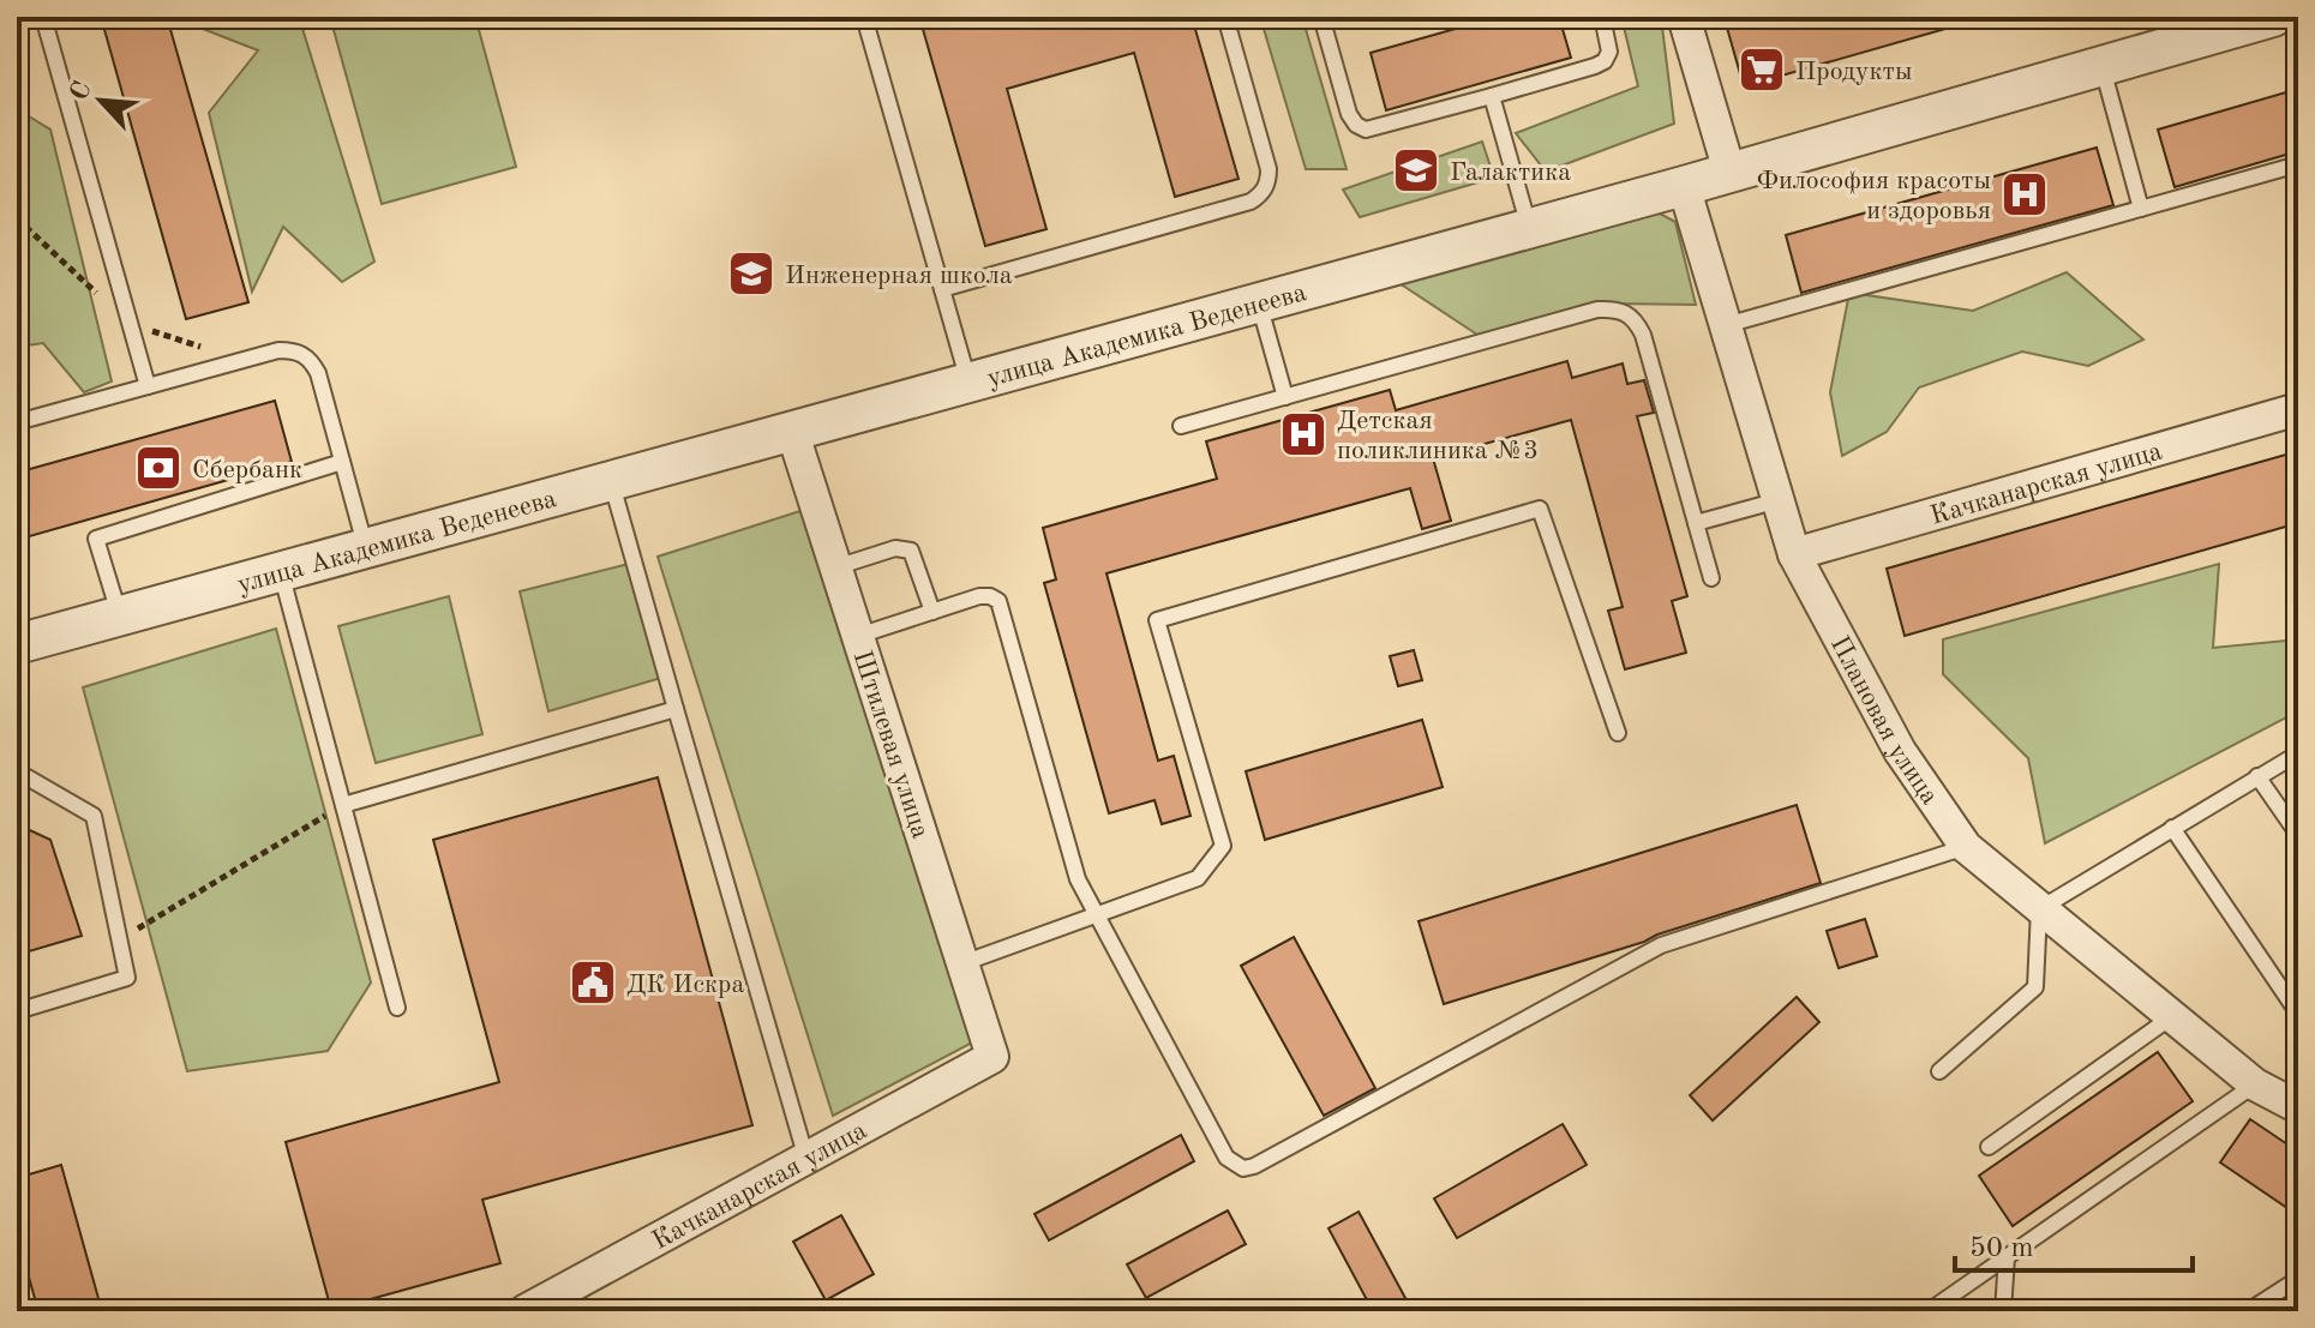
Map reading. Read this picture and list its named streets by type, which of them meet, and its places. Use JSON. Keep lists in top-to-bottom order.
{
  "streets": {
    "street": [
      "улица Академика Веденеева",
      "Качканарская улица",
      "Плановая улица",
      "Штилевая улица"
    ]
  },
  "crossings": [
    ["улица Академика Веденеева", "Плановая улица"],
    ["улица Академика Веденеева", "Штилевая улица"],
    ["Качканарская улица", "Плановая улица"],
    ["Качканарская улица", "Штилевая улица"]
  ],
  "places": {
    "supermarket": ["Продукты"],
    "school or university": ["Галактика", "Инженерная школа"],
    "hospital": ["Философия красоты и здоровья", "Детская поликлиника №3"],
    "bank": ["Сбербанк"],
    "public building": ["ДК Искра"]
  },
  "scale_bar": "50 m",
  "north": "top left"
}
